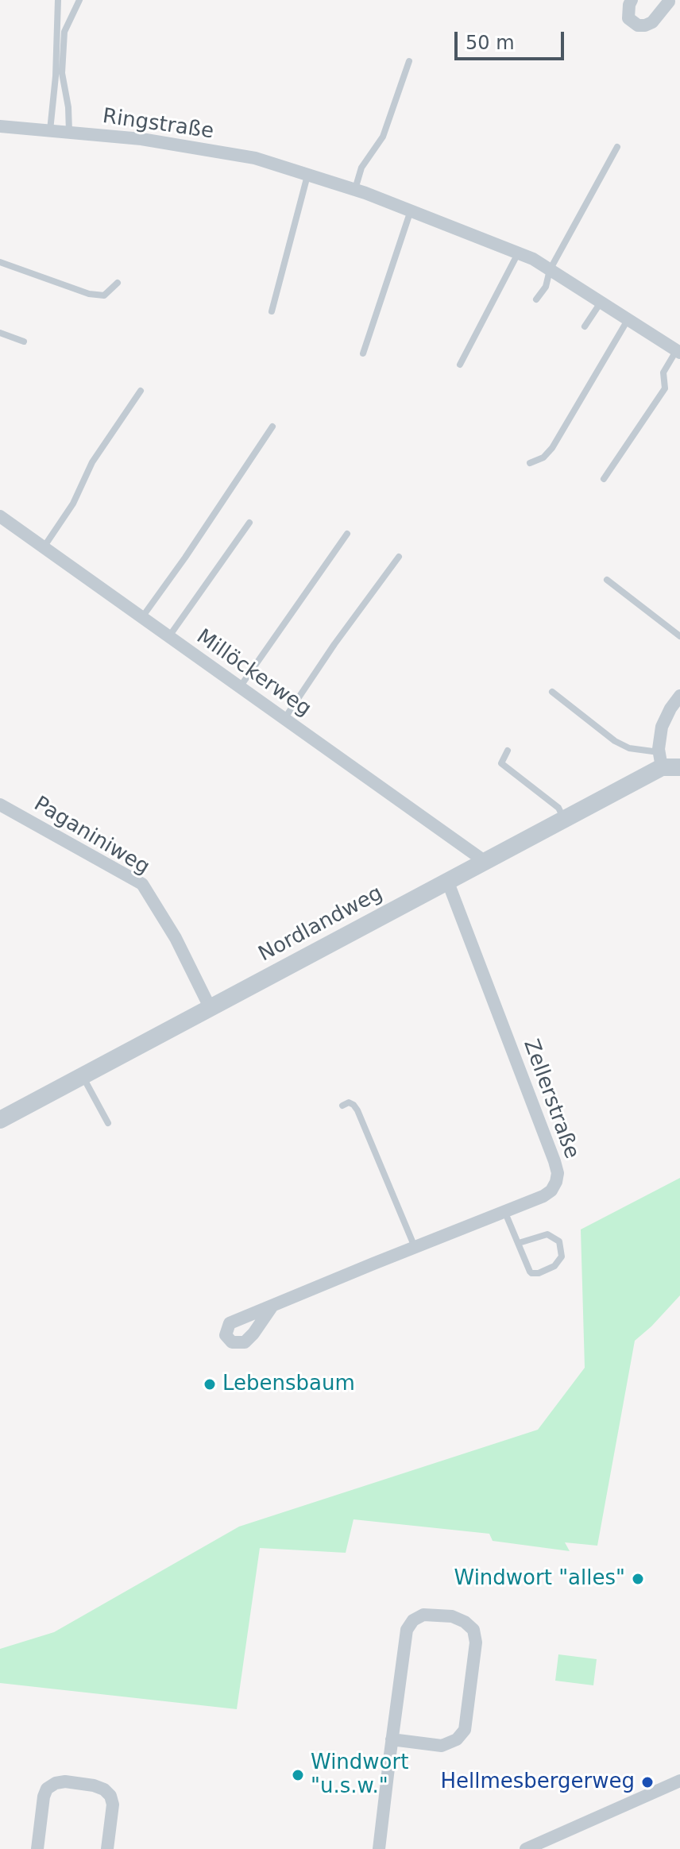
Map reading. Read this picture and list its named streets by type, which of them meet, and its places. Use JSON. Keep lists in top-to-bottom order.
{
  "streets": {
    "street": [
      "Ringstraße",
      "Millöckerweg",
      "Paganiniweg",
      "Nordlandweg",
      "Zellerstraße"
    ]
  },
  "crossings": [
    ["Millöckerweg", "Nordlandweg"],
    ["Paganiniweg", "Nordlandweg"],
    ["Nordlandweg", "Zellerstraße"]
  ],
  "places": [
    "Lebensbaum",
    "Windwort \"alles\"",
    "Windwort \"u.s.w.\"",
    "Hellmesbergerweg"
  ],
  "scale_bar": "50 m"
}
